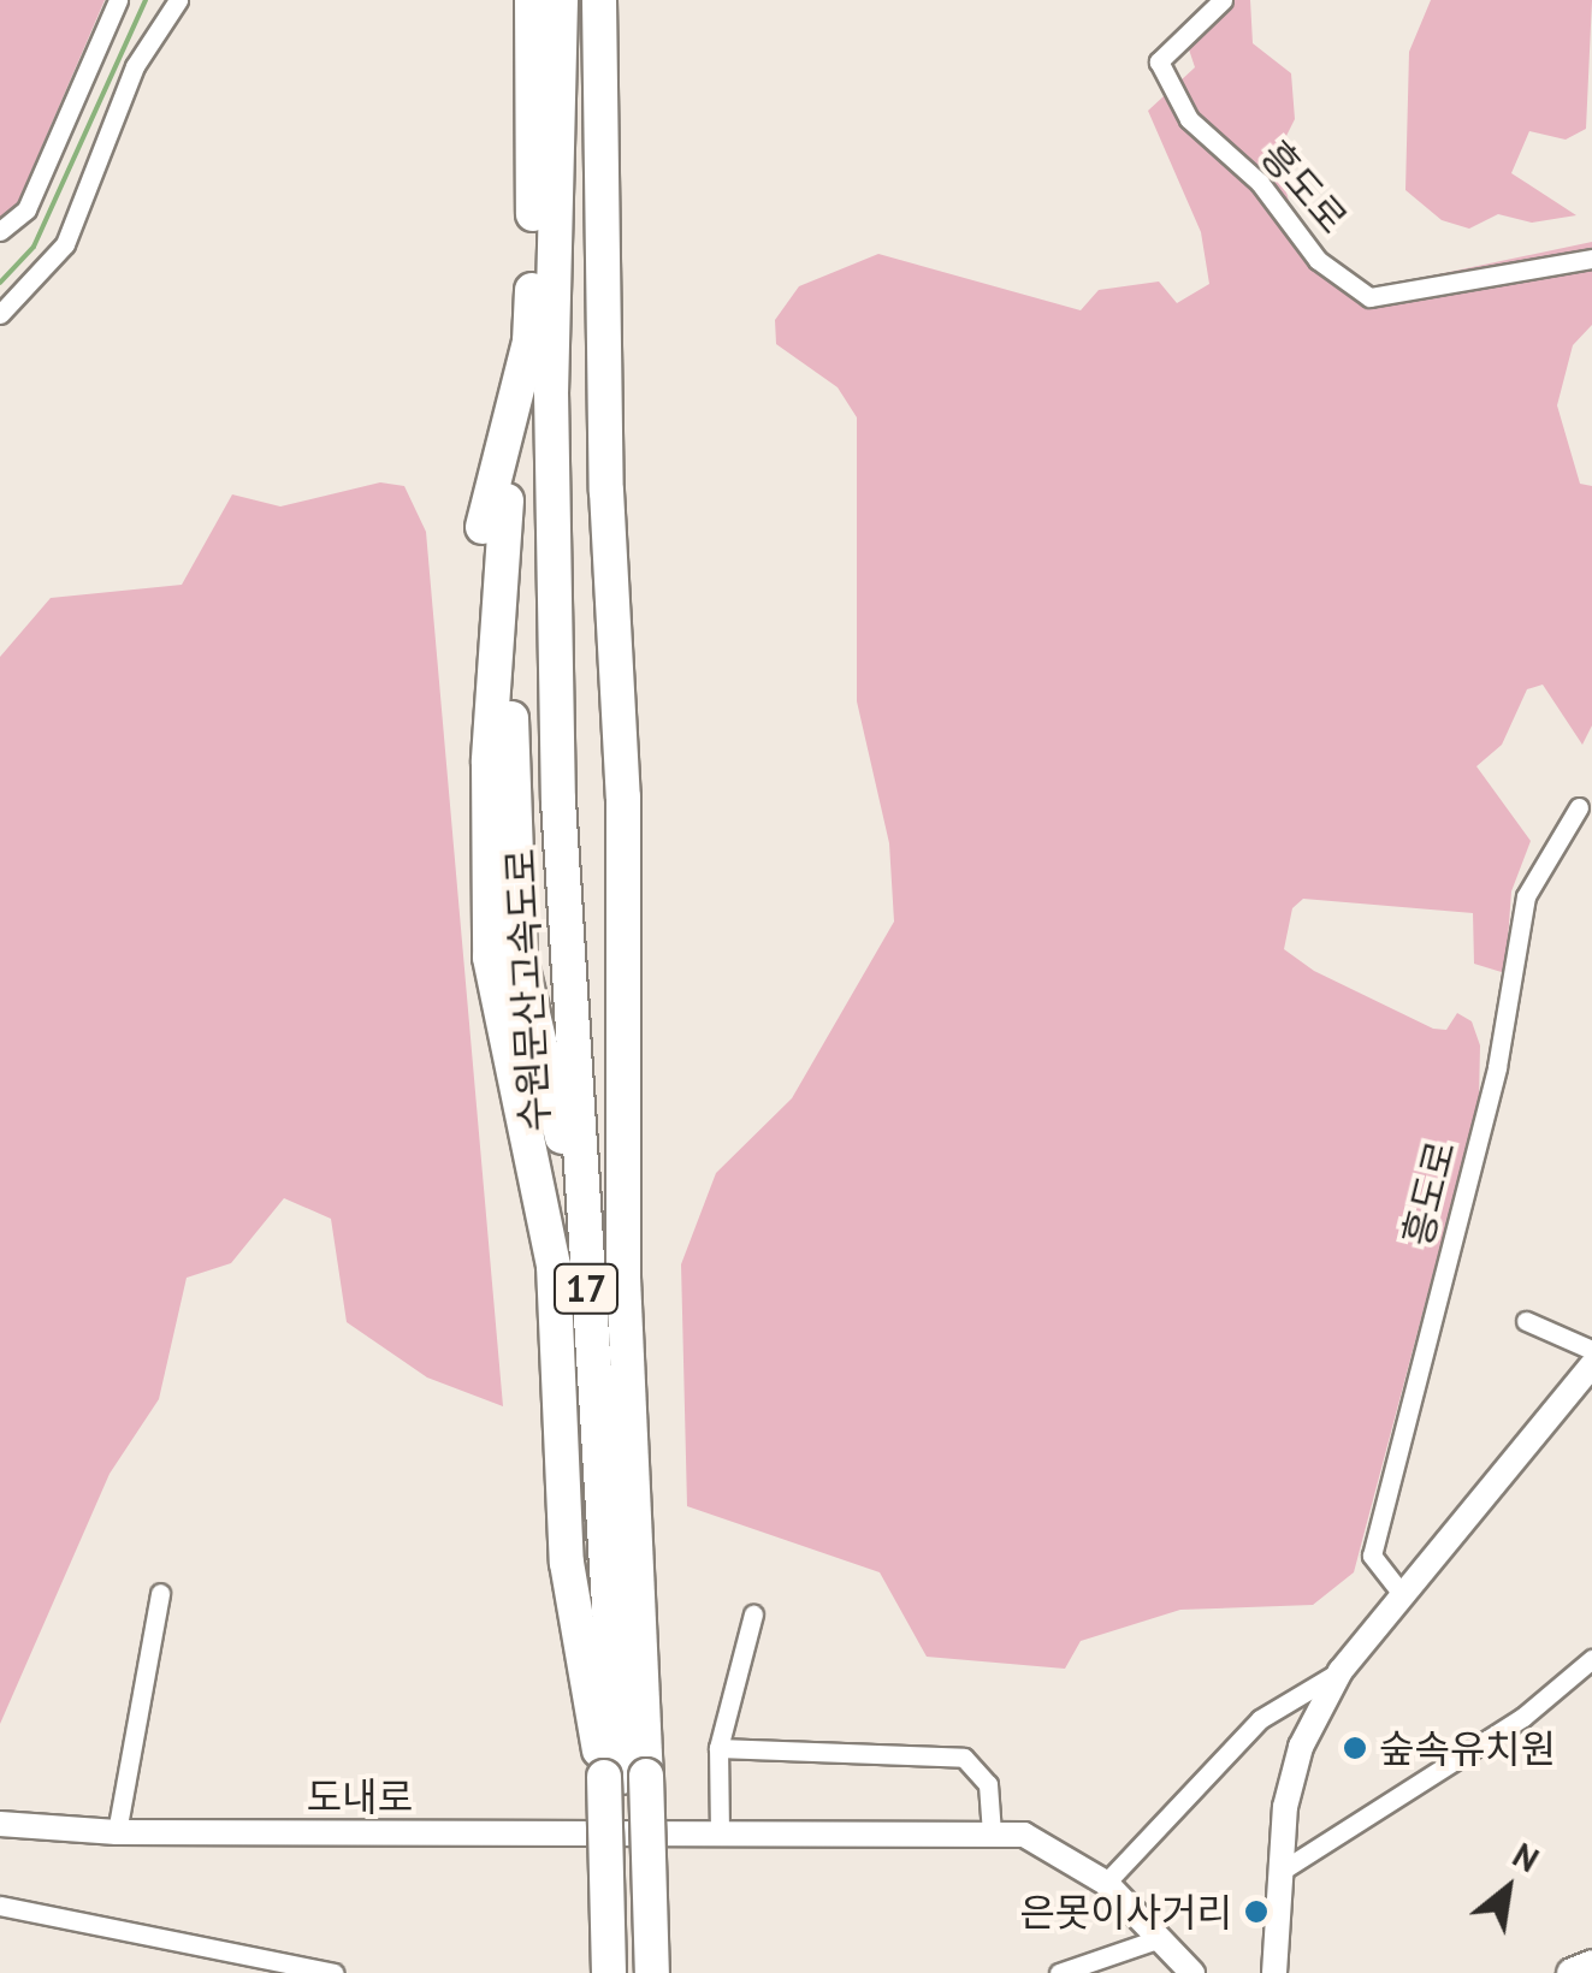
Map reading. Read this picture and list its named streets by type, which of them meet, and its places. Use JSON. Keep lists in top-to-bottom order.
{
  "streets": {
    "highway": ["수원문산고속도로", "17"],
    "street": ["흥도로", "도내로"]
  },
  "places": ["숲속유치원", "은못이사거리"],
  "north": "top right"
}
